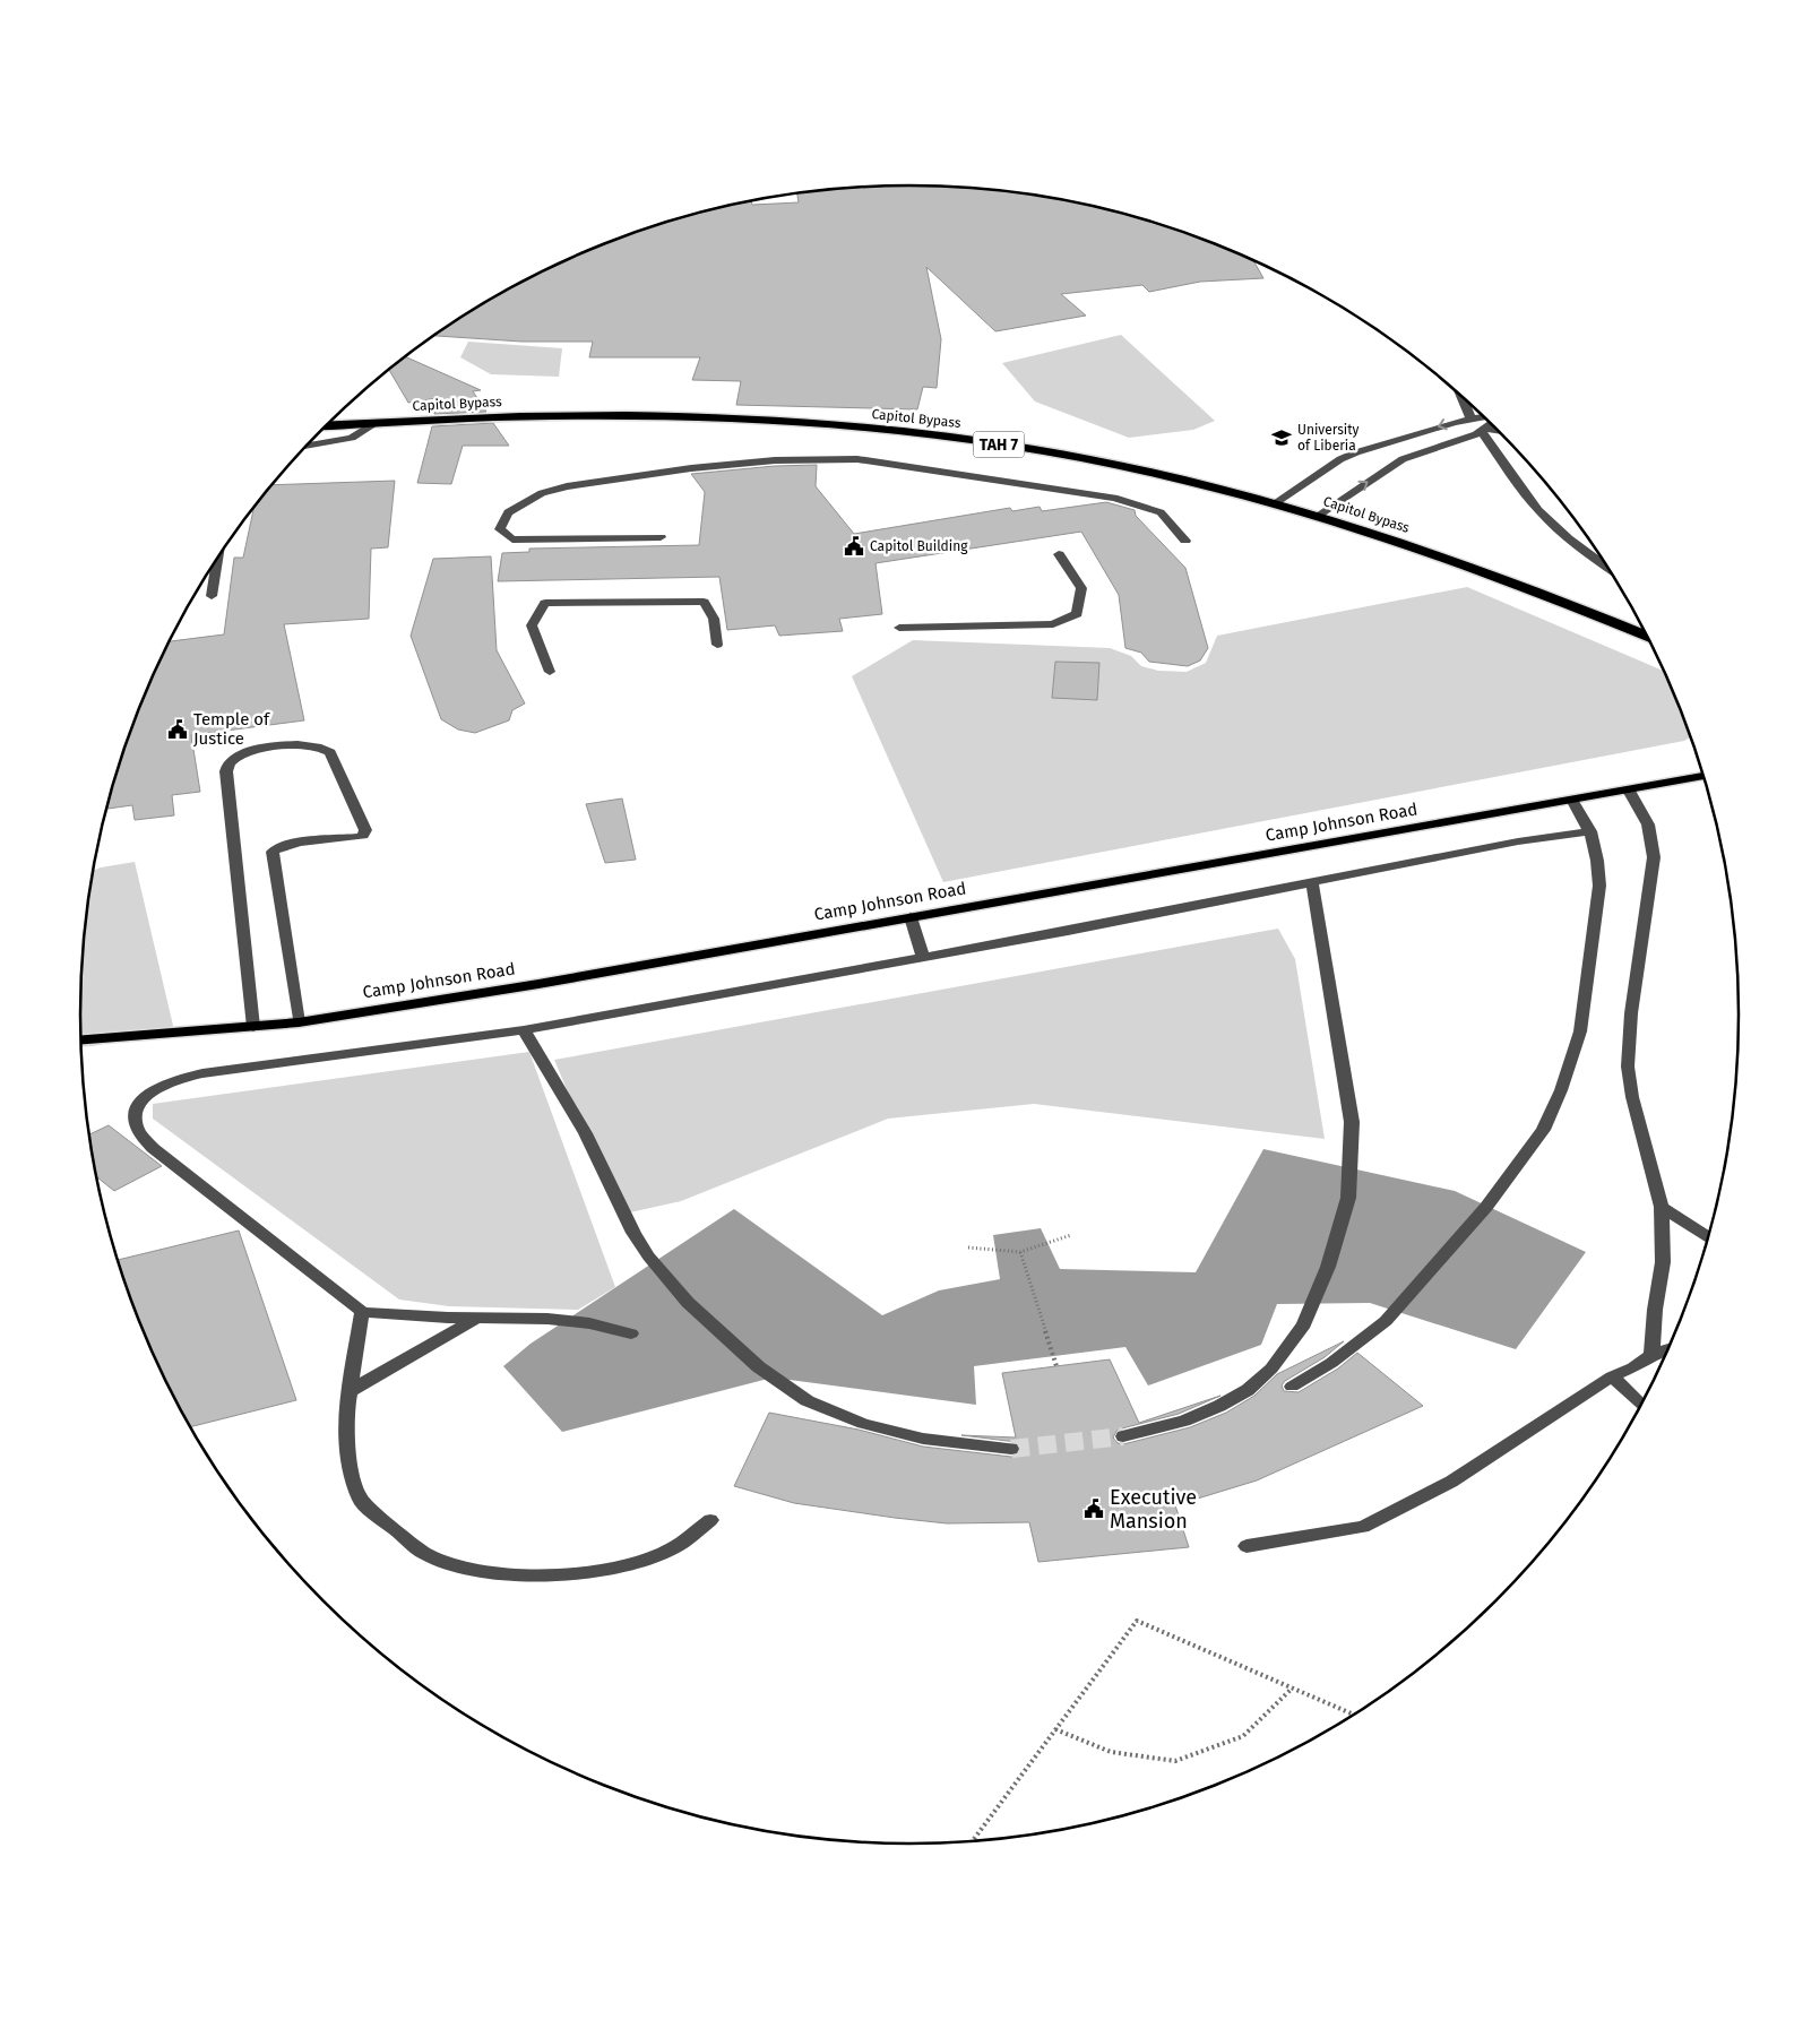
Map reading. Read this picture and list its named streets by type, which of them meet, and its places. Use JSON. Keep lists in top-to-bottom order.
{
  "streets": {
    "highway": ["Capitol Bypass", "TAH 7"],
    "main road": ["Camp Johnson Road"]
  },
  "places": {
    "school or university": ["University of Liberia"],
    "public building": ["Capitol Building", "Temple of Justice", "Executive Mansion"]
  }
}
